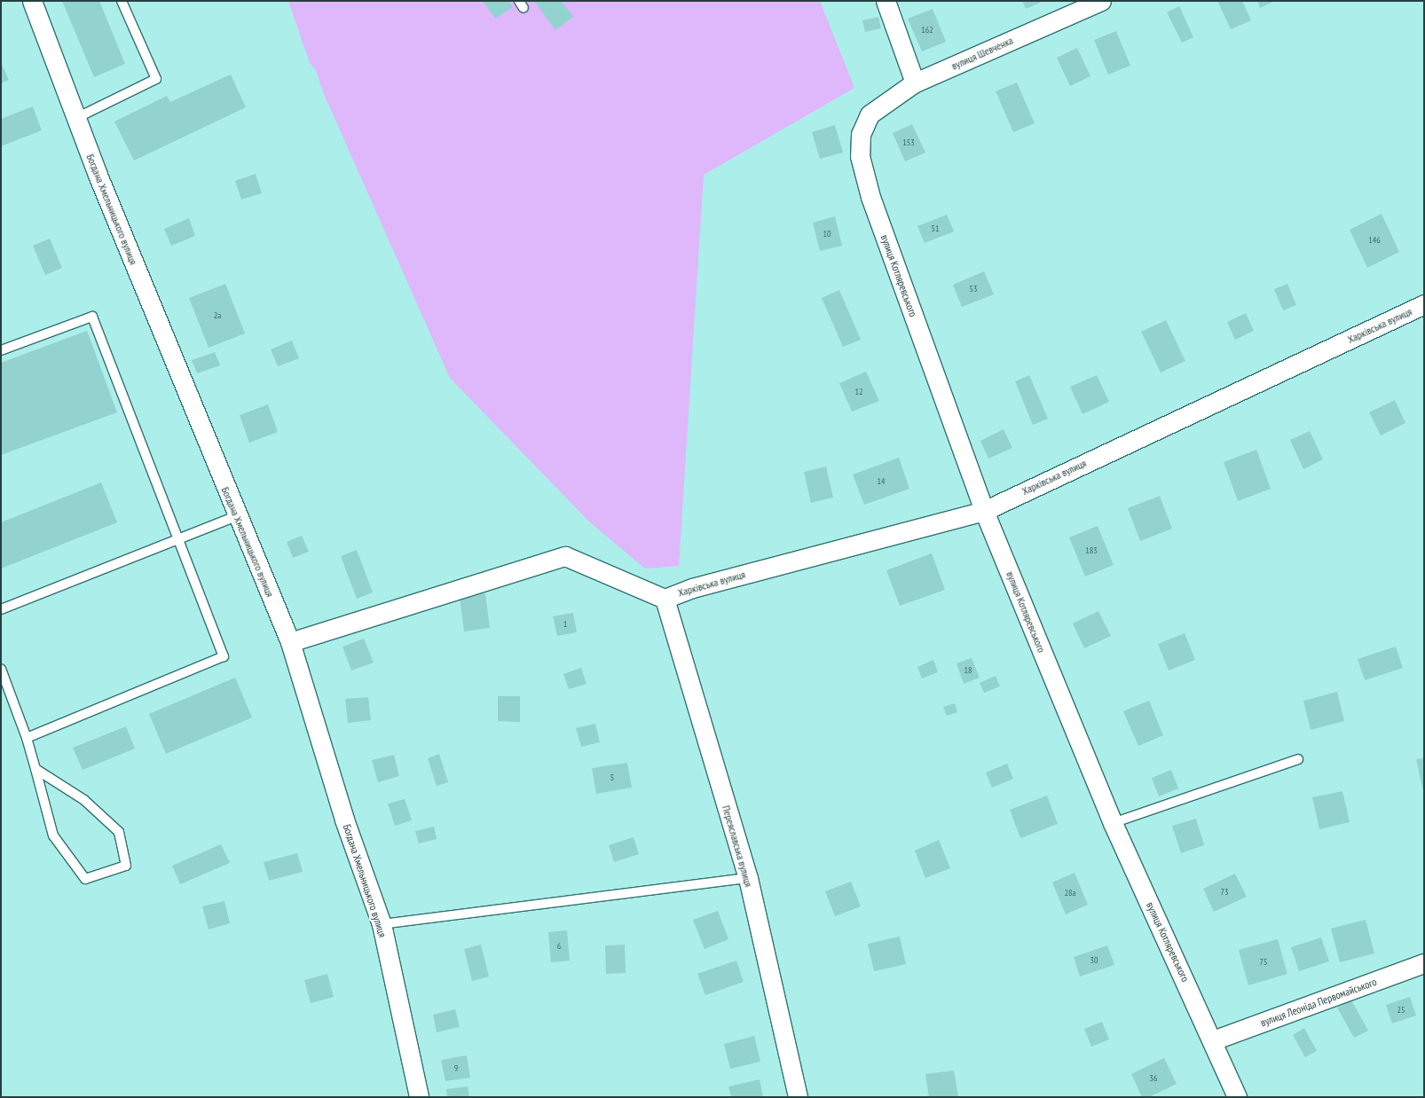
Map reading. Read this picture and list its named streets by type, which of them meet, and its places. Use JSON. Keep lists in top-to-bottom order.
{
  "streets": {
    "street": [
      "вулиця Шевченка",
      "Богдана Хмельницького вулиця",
      "вулиця Котляревського",
      "Харківська вулиця",
      "Переяславська вулиця",
      "вулиця Леоніда Первомайського"
    ]
  },
  "crossings": [
    ["вулиця Шевченка", "вулиця Котляревського"],
    ["вулиця Котляревського", "Харківська вулиця"],
    ["вулиця Котляревського", "вулиця Леоніда Первомайського"],
    ["Харківська вулиця", "Переяславська вулиця"]
  ],
  "house_numbers": [
    "162",
    "153",
    "51",
    "10",
    "146",
    "53",
    "2а",
    "12",
    "14",
    "183",
    "1",
    "18",
    "5",
    "73",
    "28а",
    "6",
    "30",
    "75",
    "25",
    "9",
    "36"
  ]
}
